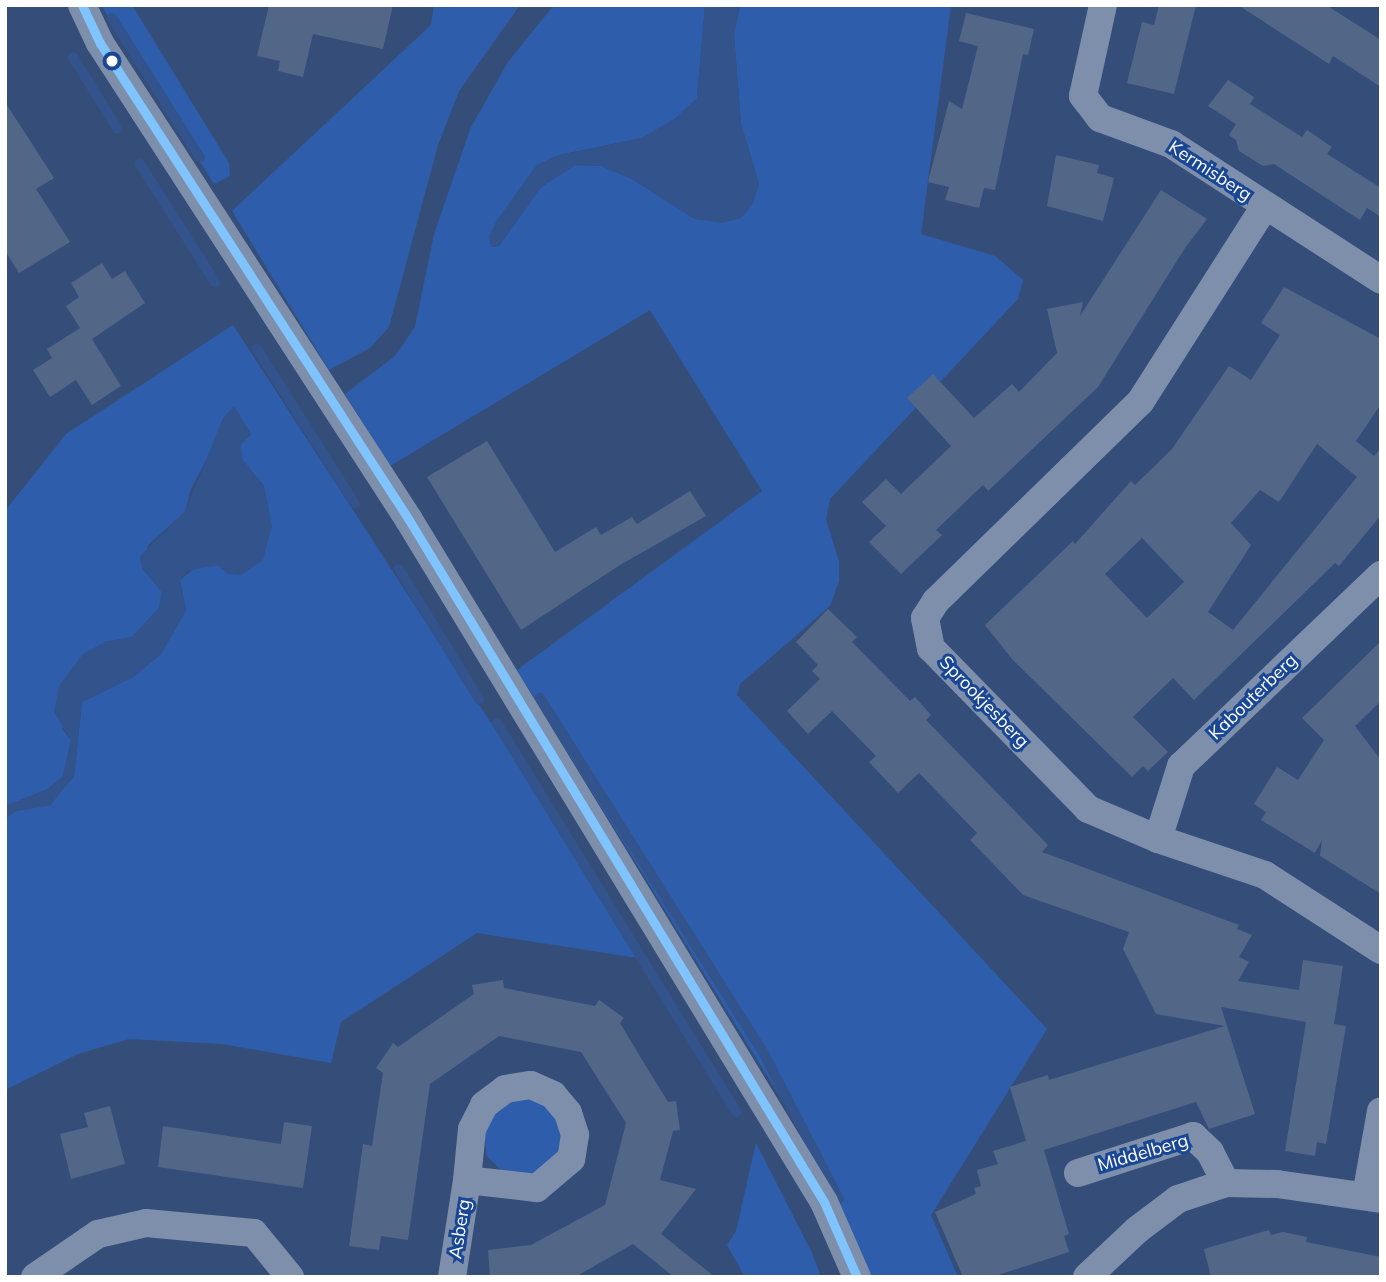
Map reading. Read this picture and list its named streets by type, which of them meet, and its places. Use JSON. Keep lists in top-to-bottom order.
{
  "streets": {
    "street": [
      "Kermisberg",
      "Kabouterberg",
      "Sprookjesberg",
      "Middelberg",
      "Asberg"
    ]
  },
  "crossings": [
    ["Kermisberg", "Sprookjesberg"],
    ["Kabouterberg", "Sprookjesberg"]
  ]
}
